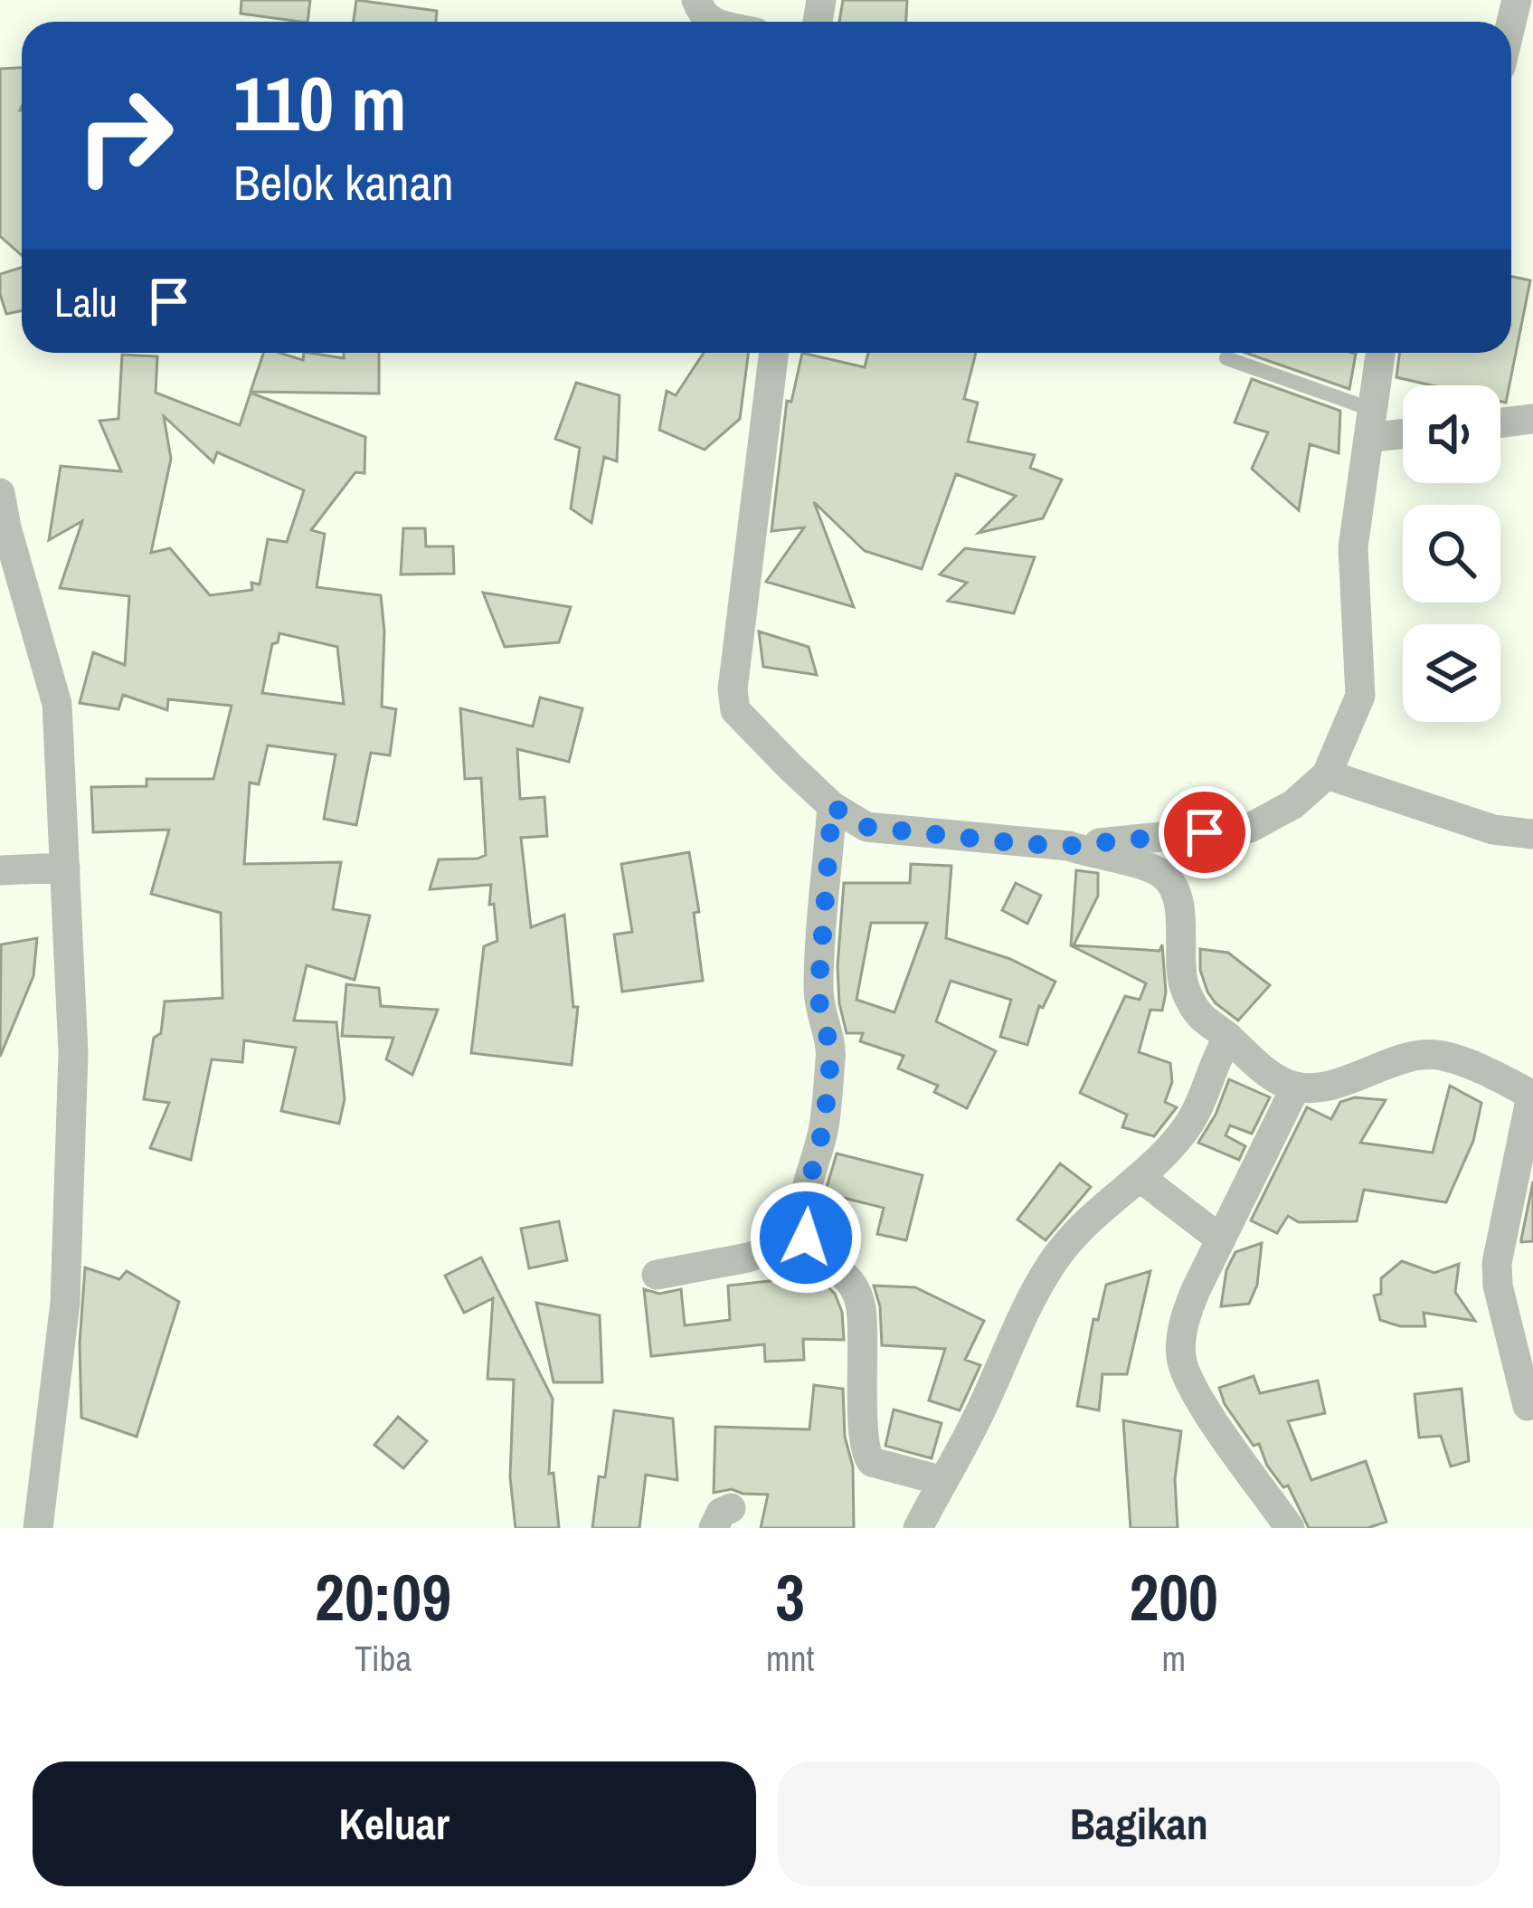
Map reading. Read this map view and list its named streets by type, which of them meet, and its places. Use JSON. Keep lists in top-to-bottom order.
{
  "page": {
    "turn": ["110 m", "Belok kanan"],
    "then": "Lalu",
    "eta": [
      "20:09",
      "Tiba",
      "3",
      "mnt",
      "200",
      "m"
    ],
    "buttons": ["Keluar", "Bagikan"]
  }
}
